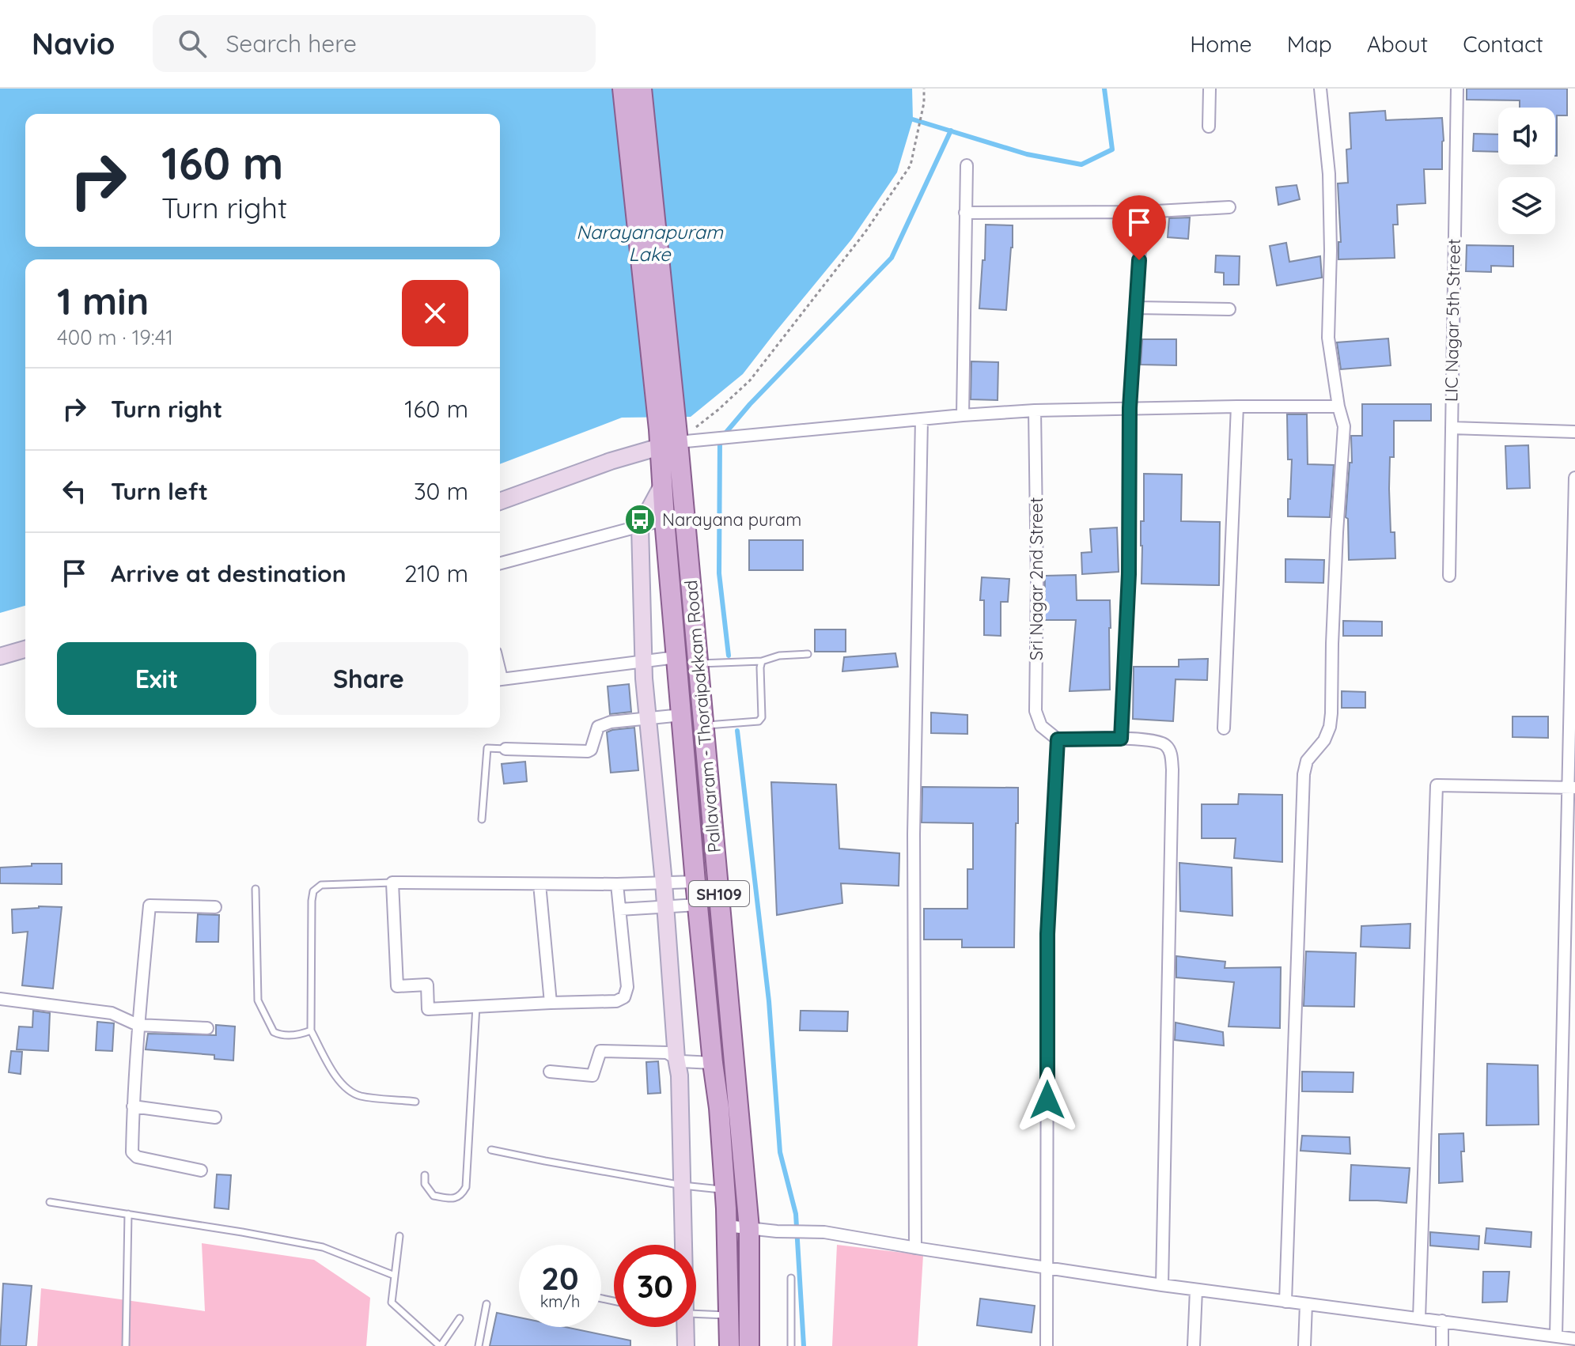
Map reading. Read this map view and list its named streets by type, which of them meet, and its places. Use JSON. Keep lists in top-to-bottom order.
{
  "streets": {
    "main road": ["Pallavaram - Thoraipakkam Road", "SH109"],
    "street": ["LIC Nagar 5th Street", "Sri Nagar 2nd Street"]
  },
  "water": ["Narayanapuram Lake"],
  "places": {
    "bus stop": ["Narayana puram"]
  },
  "page": {
    "header": "Navio",
    "search": "Search here",
    "nav": [
      "Home",
      "Map",
      "About",
      "Contact"
    ],
    "turn": ["160 m", "Turn right"],
    "heading": ["1 min", "400 m · 19:41"],
    "list": [
      {
        "name": "Turn right",
        "value": "160 m"
      },
      {
        "name": "Turn left",
        "value": "30 m"
      },
      {
        "name": "Arrive at destination",
        "value": "210 m"
      }
    ],
    "buttons": ["Exit", "Share"],
    "speed": "20 km/h",
    "limit": "30"
  }
}
